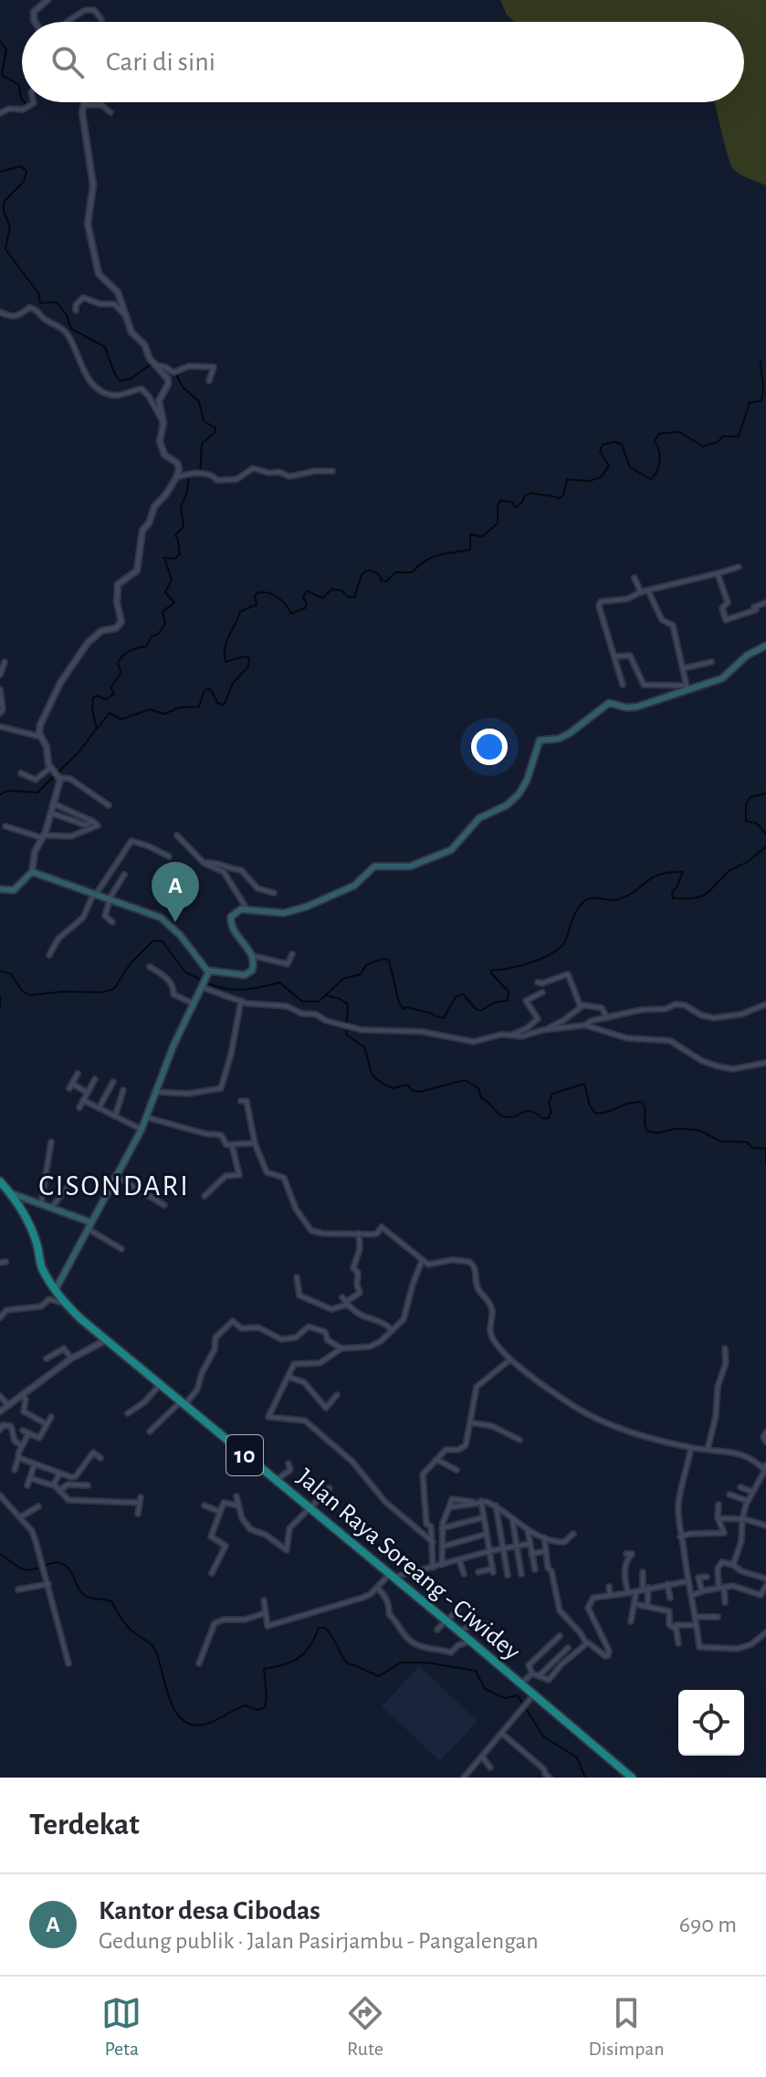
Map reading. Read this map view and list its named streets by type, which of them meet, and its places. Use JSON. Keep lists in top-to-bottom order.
{
  "streets": {
    "highway": ["10", "Jalan Raya Soreang - Ciwidey"]
  },
  "districts": ["CISONDARI"],
  "page": {
    "search": "Cari di sini",
    "pins": "A",
    "heading": "Terdekat",
    "list": [
      {
        "mark": "A",
        "name": "Kantor desa Cibodas",
        "note": "Gedung publik · Jalan Pasirjambu - Pangalengan",
        "value": "690 m"
      }
    ],
    "nav": ["Peta", "Rute", "Disimpan"]
  }
}
